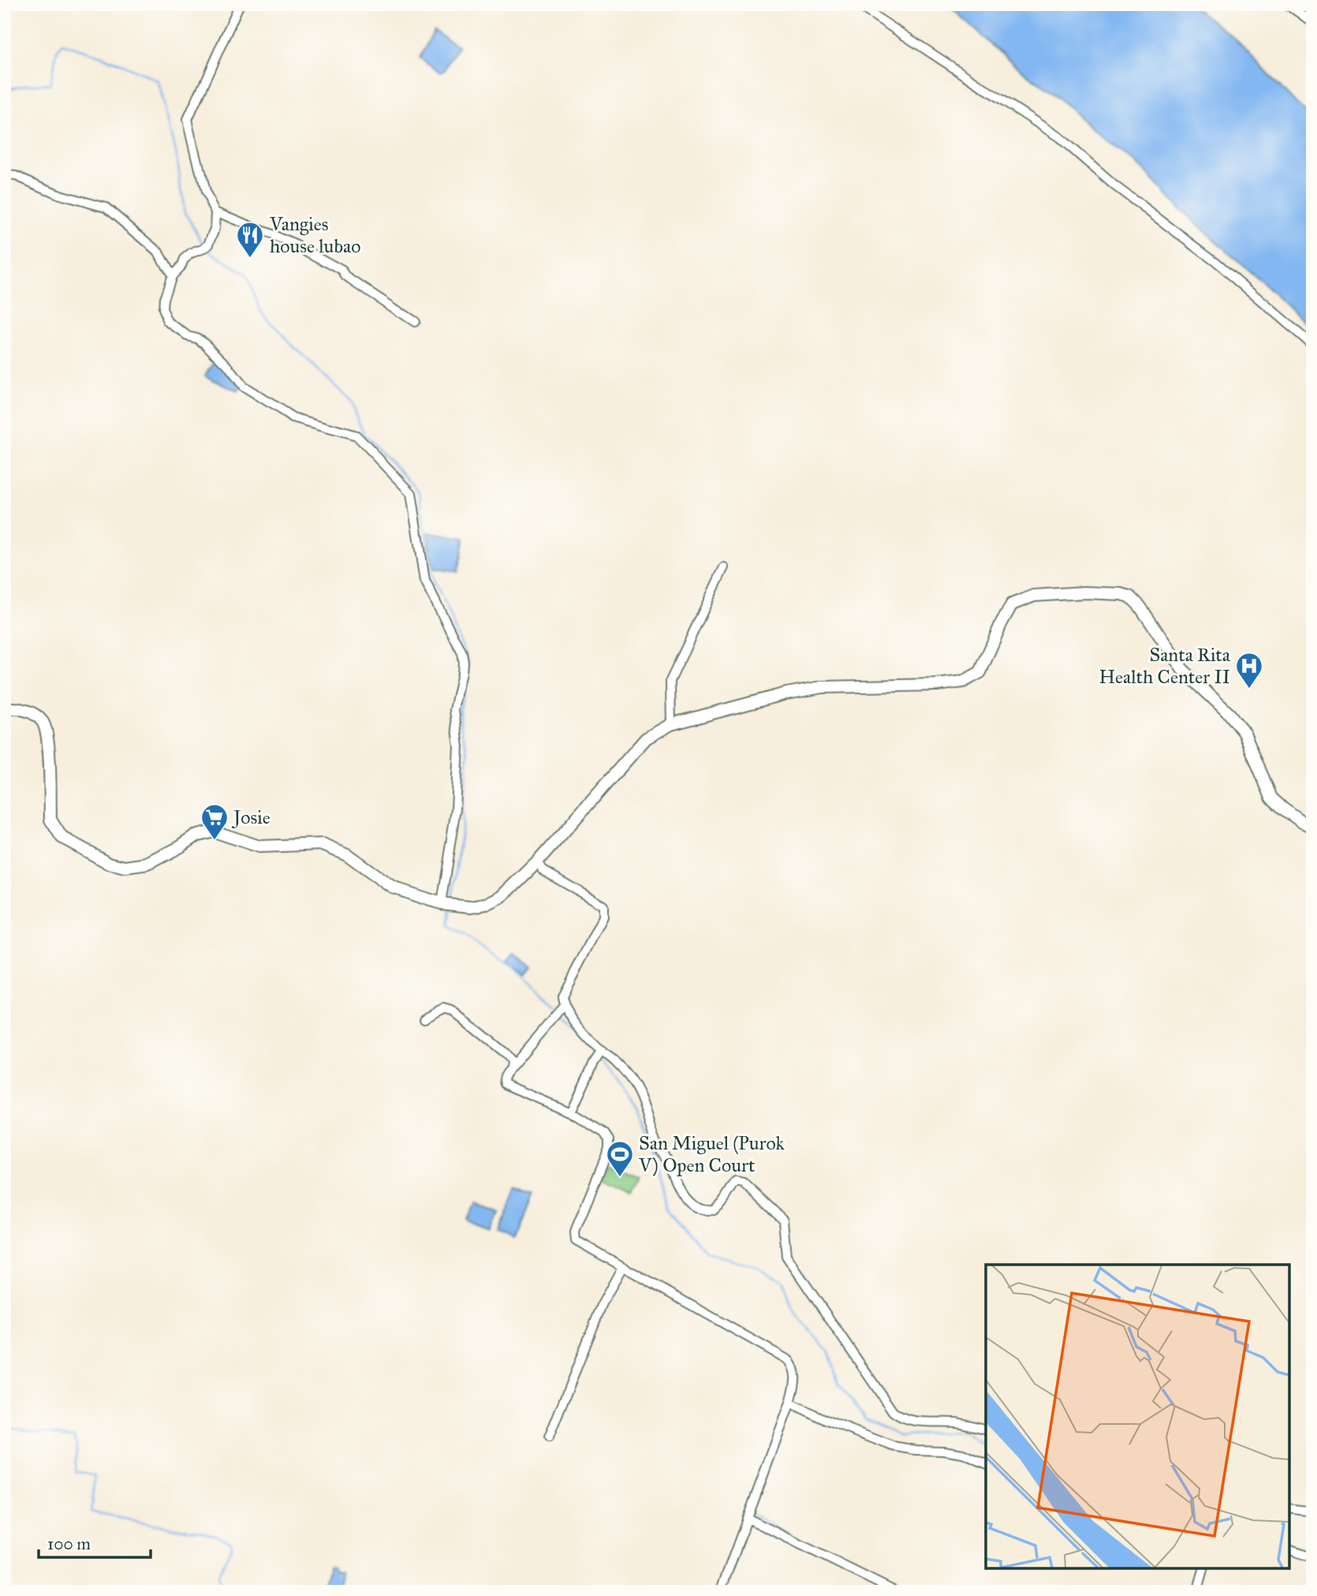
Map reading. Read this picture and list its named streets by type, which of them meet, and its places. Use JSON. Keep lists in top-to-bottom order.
{
  "places": {
    "restaurant": ["Vangies house lubao"],
    "hospital": ["Santa Rita Health Center II"],
    "supermarket": ["Josie"],
    "sports": ["San Miguel (Purok V) Open Court"]
  },
  "scale_bar": "100 m"
}
